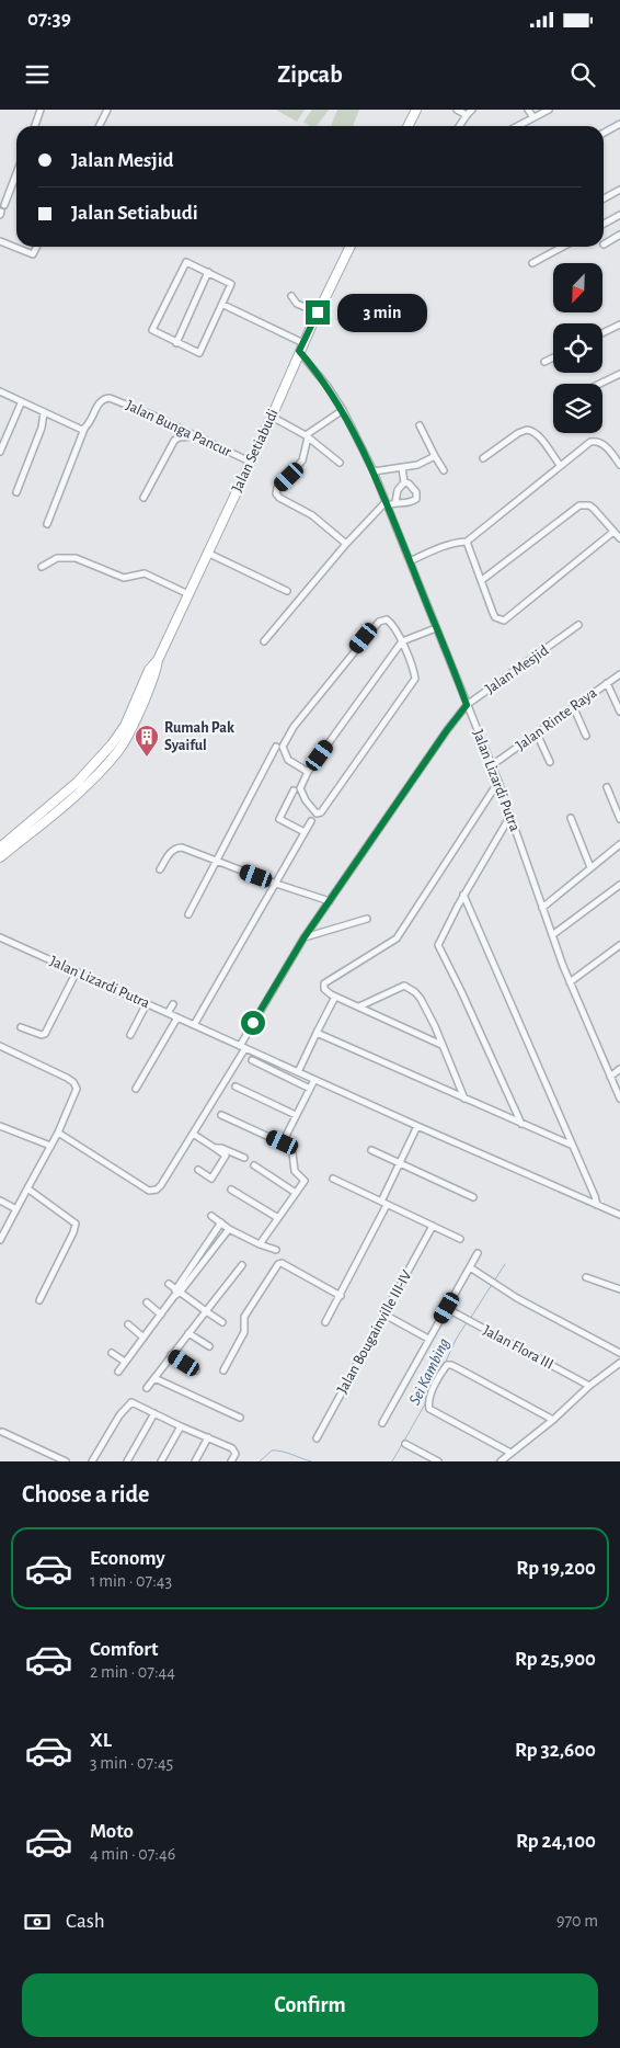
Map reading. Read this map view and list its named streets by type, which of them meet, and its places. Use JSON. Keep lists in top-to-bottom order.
{
  "streets": {
    "main road": ["Jalan Setiabudi"],
    "street": [
      "Jalan Bunga Pancur",
      "Jalan Mesjid",
      "Jalan Rinte Raya",
      "Jalan Lizardi Putra",
      "Jalan Bougainville III-IV",
      "Jalan Flora III"
    ]
  },
  "crossings": [
    ["Jalan Bunga Pancur", "Jalan Setiabudi"],
    ["Jalan Setiabudi", "Jalan Lizardi Putra"],
    ["Jalan Mesjid", "Jalan Lizardi Putra"],
    ["Jalan Rinte Raya", "Jalan Lizardi Putra"]
  ],
  "water": ["Sei Kambing"],
  "places": {
    "building": ["Rumah Pak Syaiful"]
  },
  "north": "bottom left",
  "page": {
    "status": "07:39",
    "header": "Zipcab",
    "banner": ["Jalan Mesjid", "Jalan Setiabudi"],
    "bubble": "3 min",
    "heading": "Choose a ride",
    "list": [
      {
        "name": "Economy",
        "note": "1 min · 07:43",
        "value": "Rp 19,200"
      },
      {
        "name": "Comfort",
        "note": "2 min · 07:44",
        "value": "Rp 25,900"
      },
      {
        "name": "XL",
        "note": "3 min · 07:45",
        "value": "Rp 32,600"
      },
      {
        "name": "Moto",
        "note": "4 min · 07:46",
        "value": "Rp 24,100"
      }
    ],
    "pay": ["Cash", "970 m"],
    "buttons": "Confirm"
  }
}
